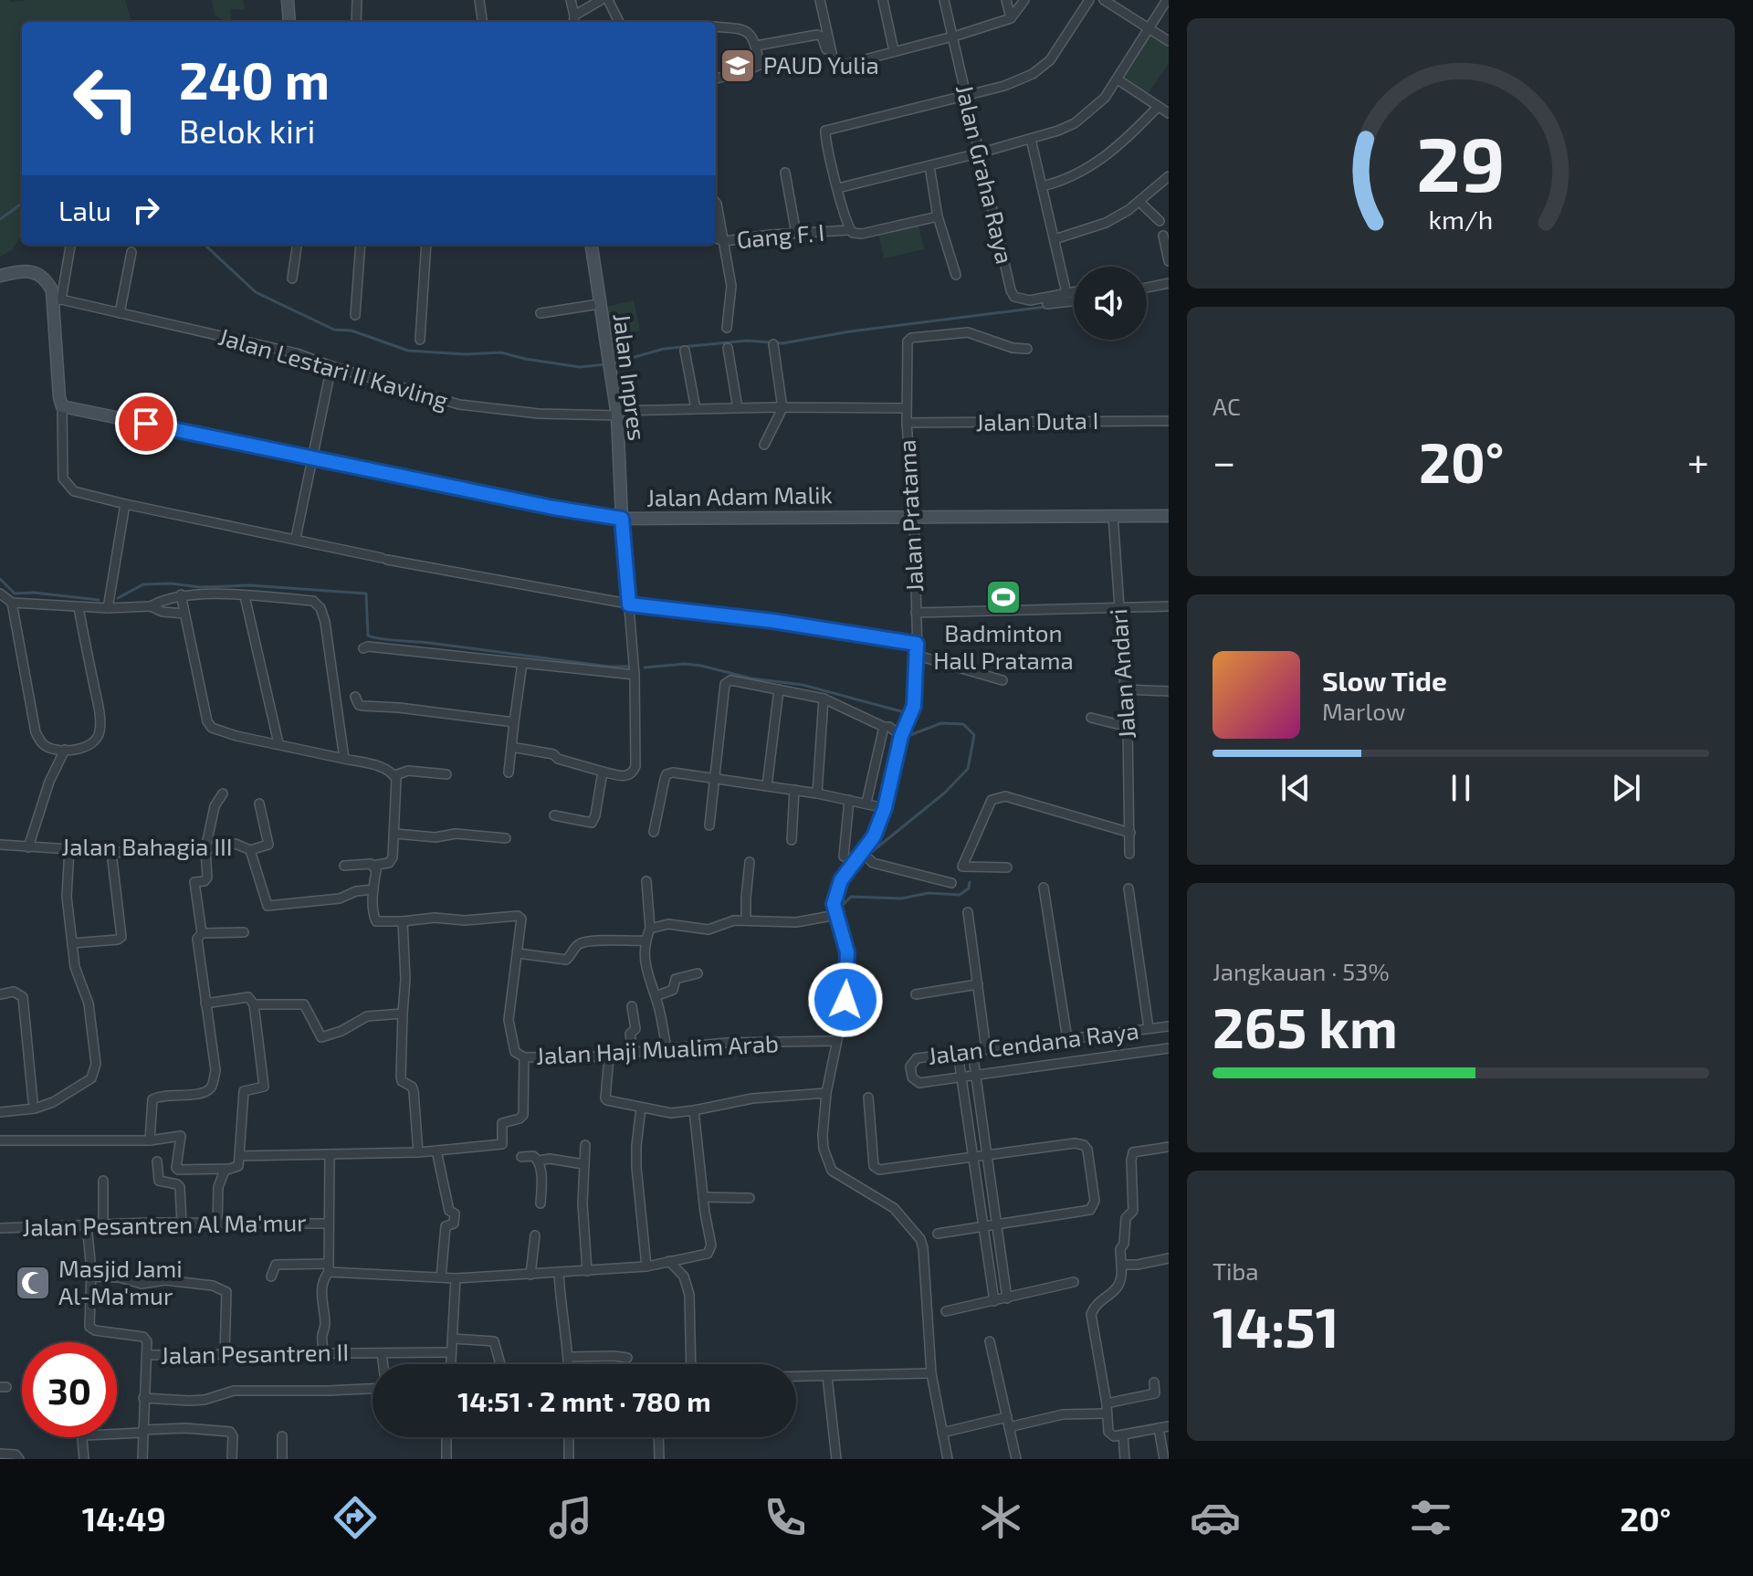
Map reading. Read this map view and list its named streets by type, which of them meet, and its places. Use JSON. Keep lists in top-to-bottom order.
{
  "streets": {
    "street": [
      "Jalan Graha Raya",
      "Gang F. I",
      "Jalan Lestari II Kavling",
      "Jalan Inpres",
      "Jalan Duta I",
      "Jalan Adam Malik",
      "Jalan Pratama",
      "Jalan Andari",
      "Jalan Bahagia III",
      "Jalan Cendana Raya",
      "Jalan Haji Mualim Arab",
      "Jalan Pesantren Al Ma'mur",
      "Jalan Pesantren II"
    ]
  },
  "crossings": [
    ["Jalan Lestari II Kavling", "Jalan Inpres"],
    ["Jalan Lestari II Kavling", "Jalan Pratama"],
    ["Jalan Inpres", "Jalan Adam Malik"],
    ["Jalan Duta I", "Jalan Pratama"],
    ["Jalan Adam Malik", "Jalan Pratama"],
    ["Jalan Adam Malik", "Jalan Andari"],
    ["Jalan Pratama", "Jalan Haji Mualim Arab"]
  ],
  "places": {
    "school or university": ["PAUD Yulia"],
    "sports": ["Badminton Hall Pratama"],
    "mosque": ["Masjid Jami Al-Ma'mur"]
  },
  "page": {
    "turn": ["240 m", "Belok kiri"],
    "then": "Lalu",
    "tile": [
      "AC",
      ["Jangkauan · 53%", "265 km"],
      ["Tiba", "14:51"]
    ],
    "heat": ["−", "20°", "+"],
    "song": ["Slow Tide", "Marlow"],
    "limit": "30",
    "trip": "14:51 · 2 mnt · 780 m",
    "tabs": ["14:49", "20°"],
    "gauge": ["29", "km/h"]
  }
}
